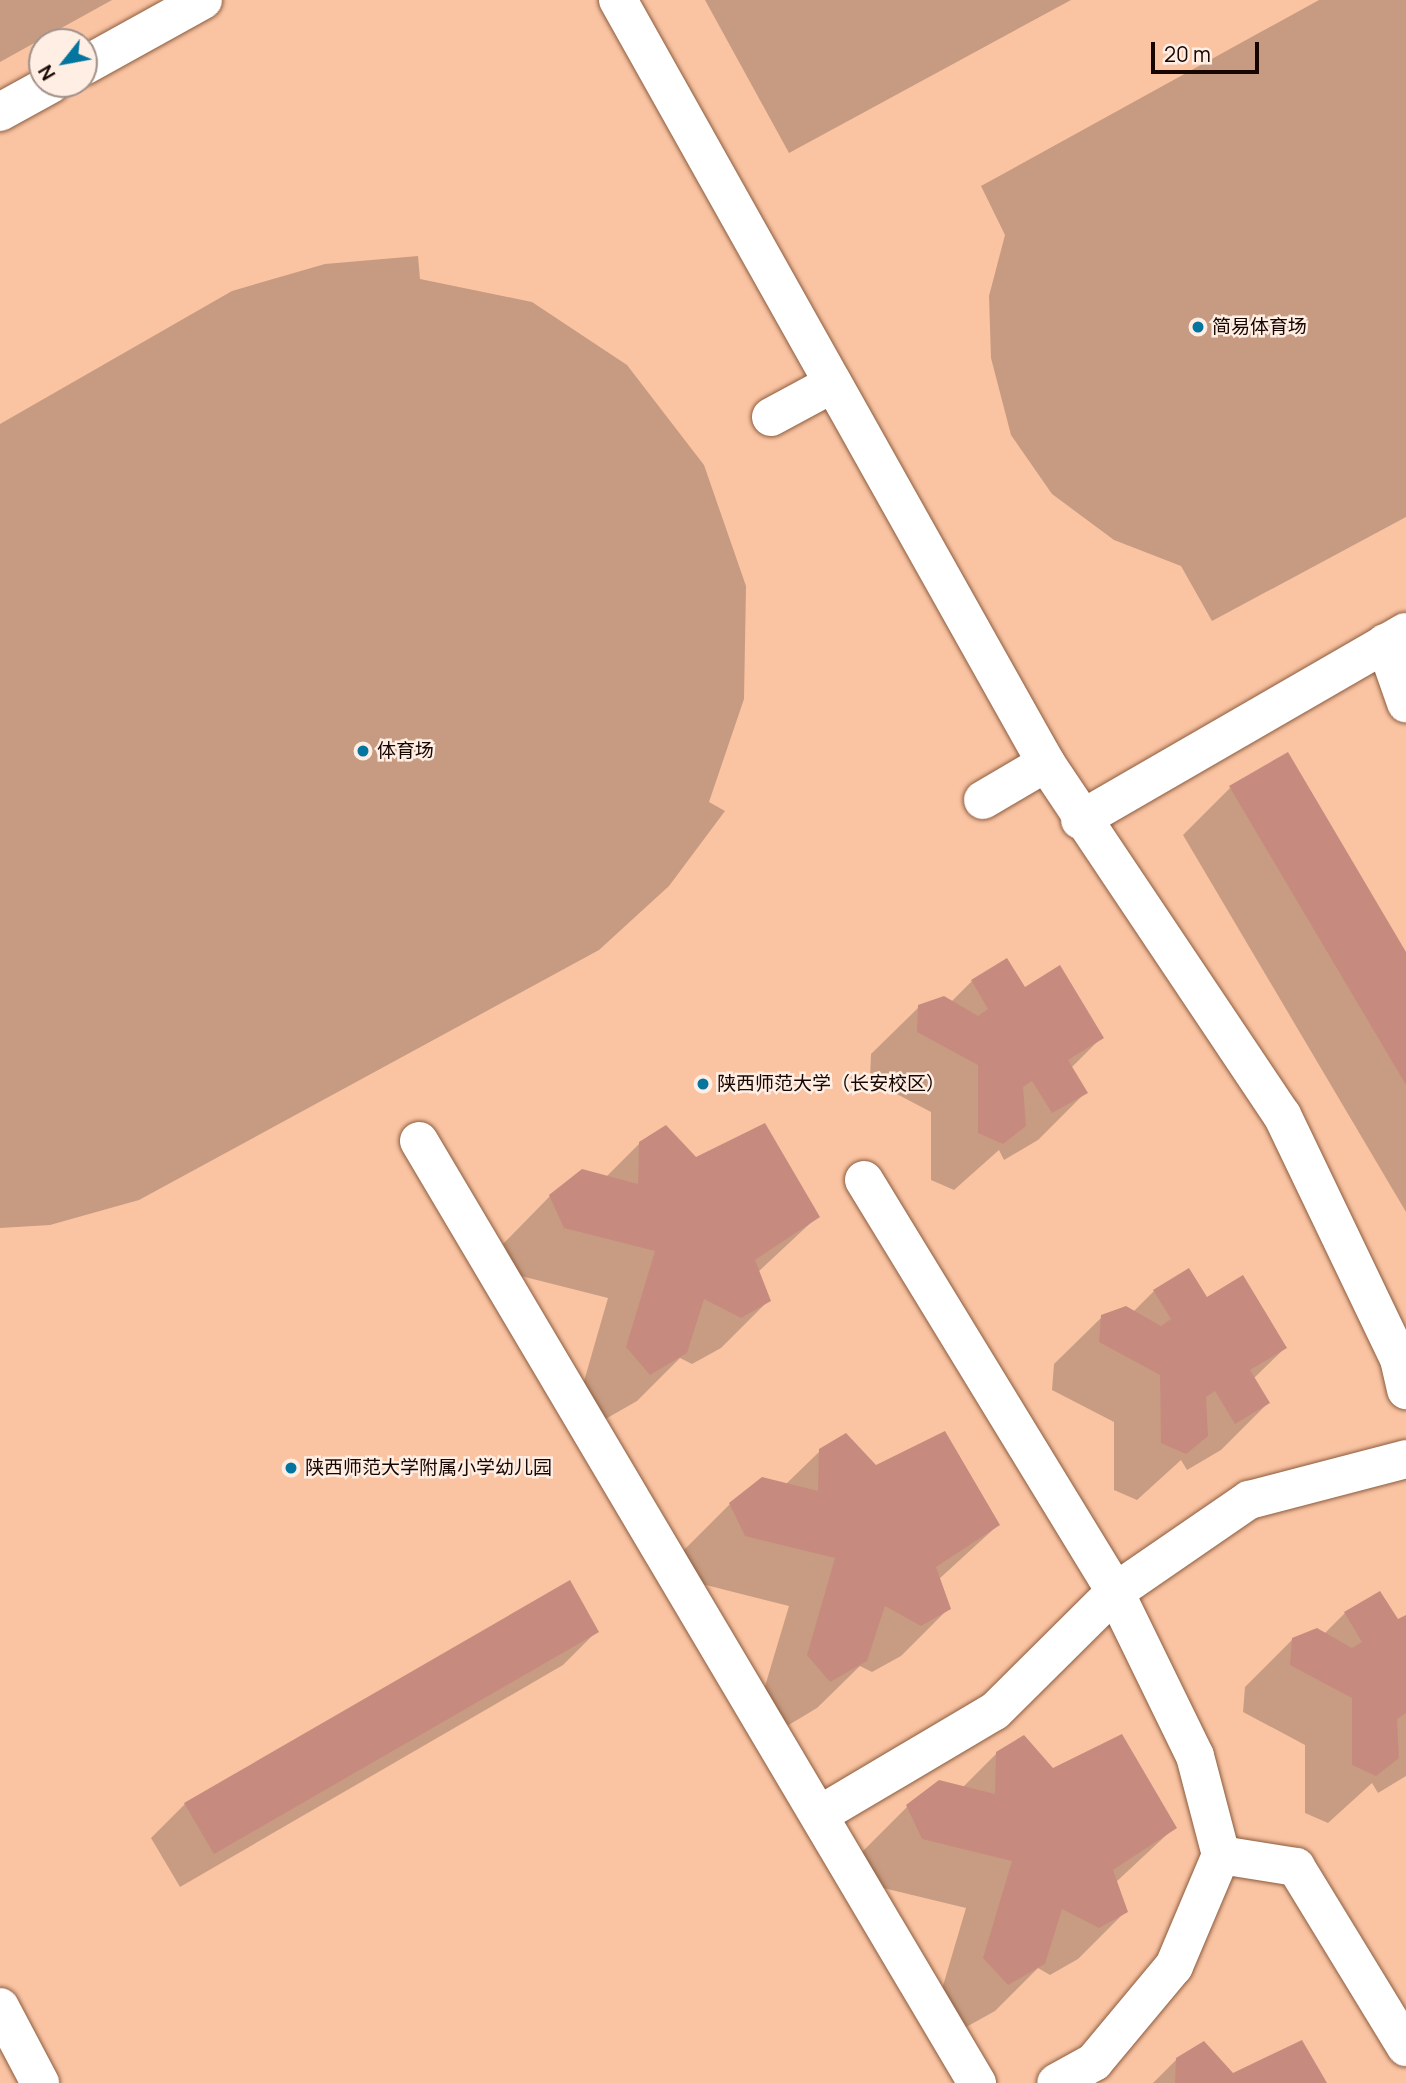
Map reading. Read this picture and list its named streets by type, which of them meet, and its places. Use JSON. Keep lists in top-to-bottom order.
{
  "places": [
    "简易体育场",
    "体育场",
    "陕西师范大学（长安校区）",
    "陕西师范大学附属小学幼儿园"
  ],
  "scale_bar": "20 m",
  "north": "bottom left"
}
